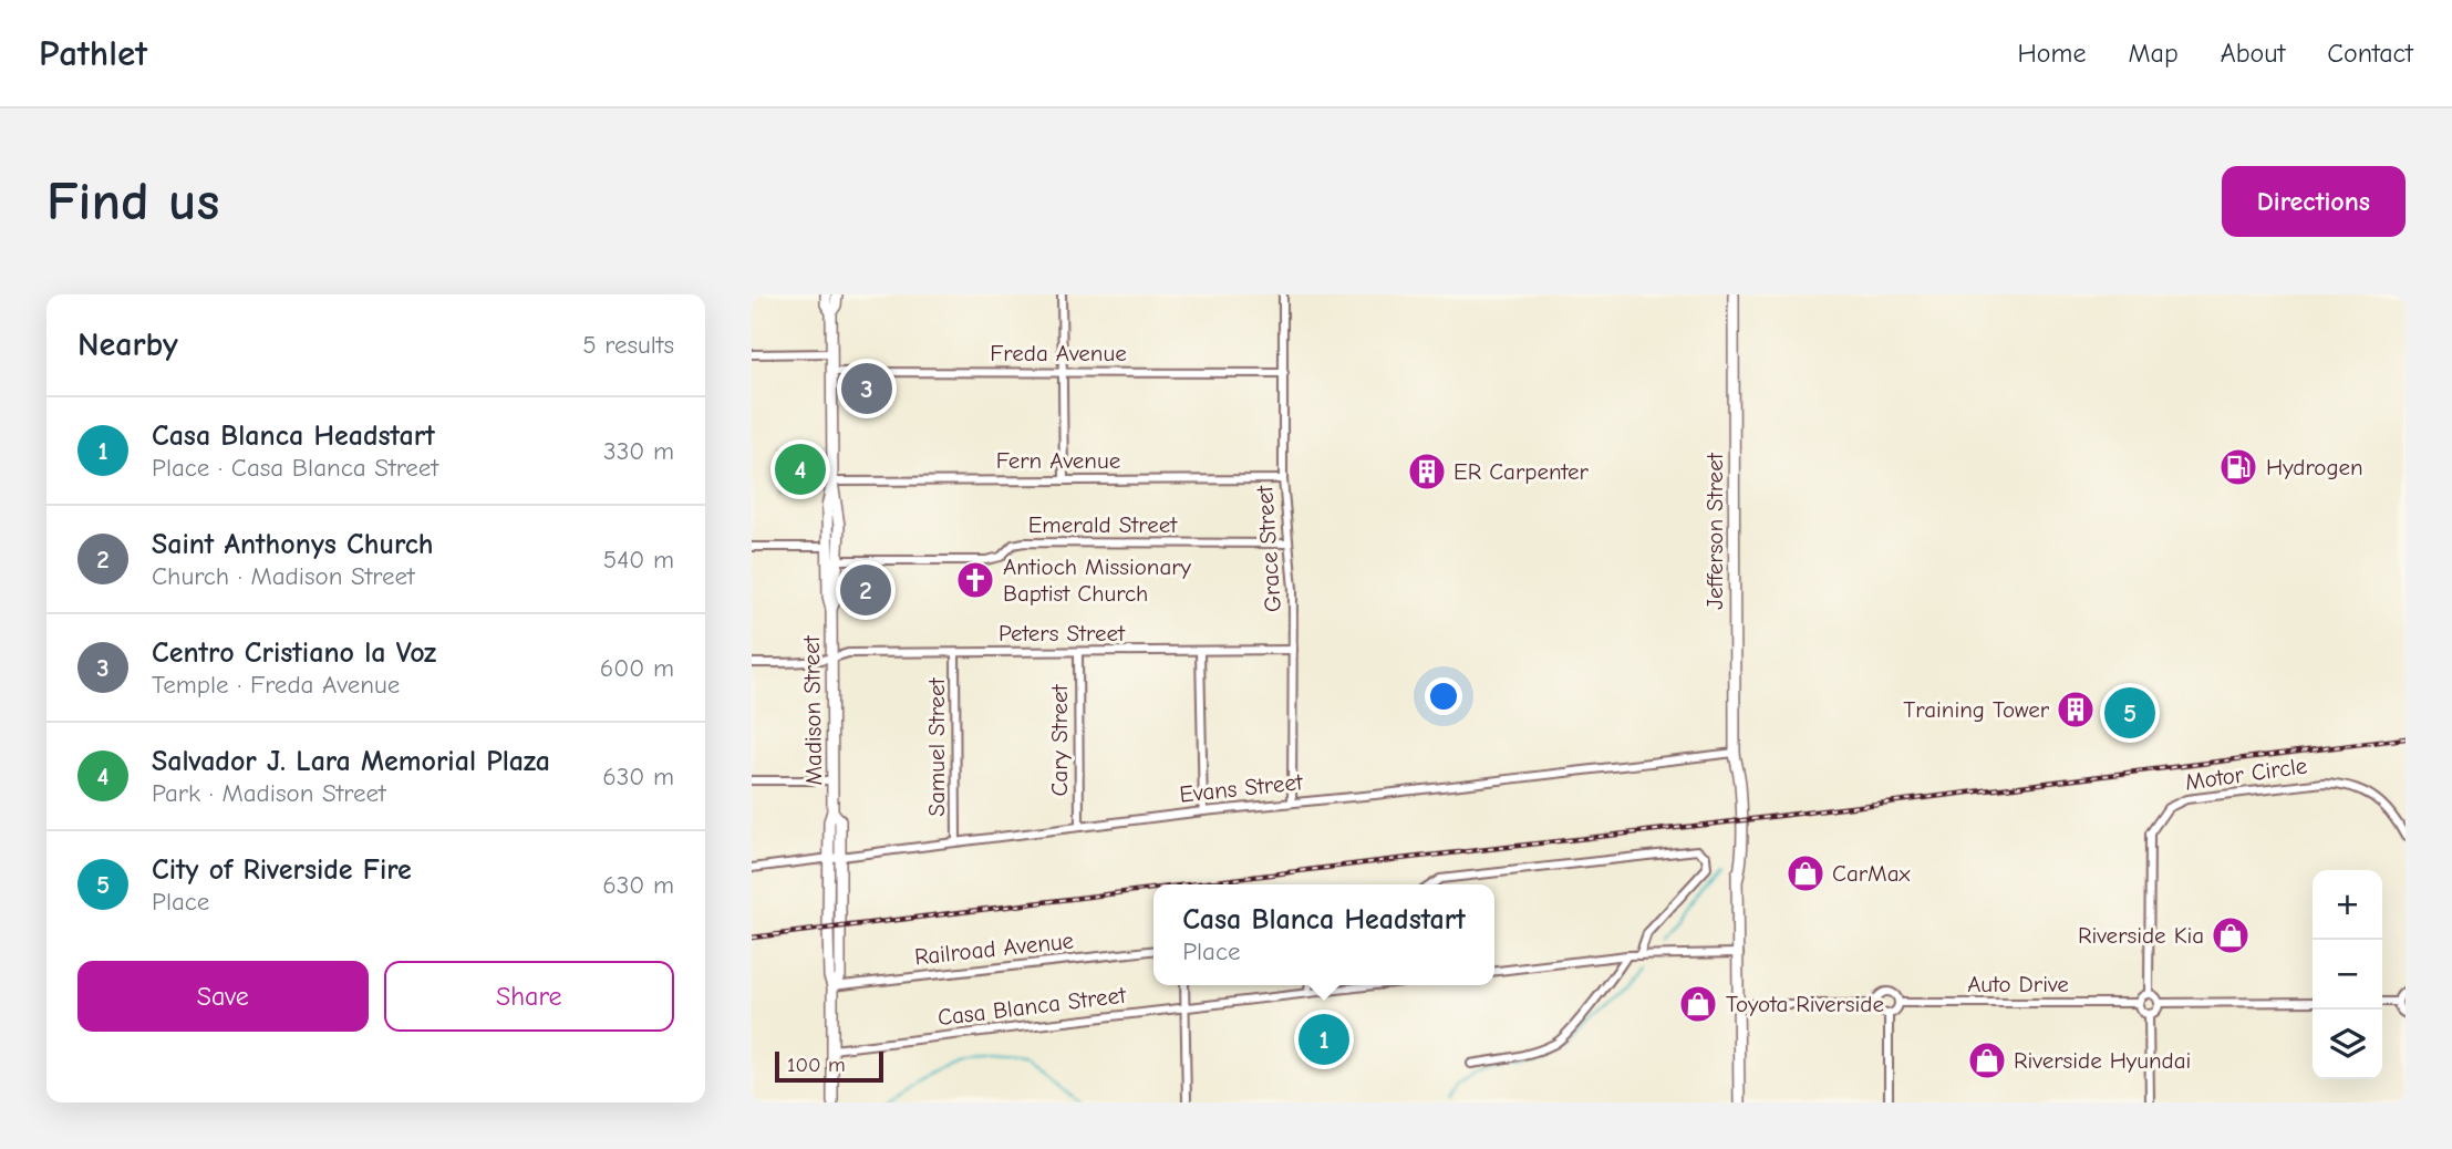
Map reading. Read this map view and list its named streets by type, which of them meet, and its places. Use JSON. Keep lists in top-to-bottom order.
{
  "streets": {
    "street": [
      "Freda Avenue",
      "Fern Avenue",
      "Emerald Street",
      "Jefferson Street",
      "Grace Street",
      "Peters Street",
      "Madison Street",
      "Cary Street",
      "Samuel Street",
      "Motor Circle",
      "Evans Street",
      "Railroad Avenue",
      "Auto Drive",
      "Casa Blanca Street"
    ]
  },
  "crossings": [
    ["Freda Avenue", "Grace Street"],
    ["Freda Avenue", "Madison Street"],
    ["Fern Avenue", "Grace Street"],
    ["Fern Avenue", "Madison Street"],
    ["Emerald Street", "Grace Street"],
    ["Emerald Street", "Madison Street"],
    ["Jefferson Street", "Evans Street"],
    ["Jefferson Street", "Auto Drive"],
    ["Grace Street", "Peters Street"],
    ["Grace Street", "Evans Street"],
    ["Peters Street", "Madison Street"],
    ["Peters Street", "Cary Street"],
    ["Peters Street", "Samuel Street"],
    ["Madison Street", "Evans Street"],
    ["Madison Street", "Railroad Avenue"],
    ["Madison Street", "Casa Blanca Street"],
    ["Cary Street", "Evans Street"],
    ["Samuel Street", "Evans Street"],
    ["Motor Circle", "Auto Drive"]
  ],
  "places": {
    "fuel station": ["Hydrogen"],
    "building": ["ER Carpenter", "Training Tower"],
    "church": ["Antioch Missionary Baptist Church"],
    "shop": [
      "CarMax",
      "Riverside Kia",
      "Toyota Riverside",
      "Riverside Hyundai"
    ]
  },
  "scale_bar": "100 m",
  "page": {
    "header": "Pathlet",
    "nav": [
      "Home",
      "Map",
      "About",
      "Contact"
    ],
    "buttons": [
      "Directions",
      ["Save", "Share"]
    ],
    "title": "Find us",
    "heading": ["Nearby", "5 results"],
    "pins": [
      "3",
      "4",
      "2",
      "5",
      "1"
    ],
    "list": [
      {
        "mark": "1",
        "name": "Casa Blanca Headstart",
        "note": "Place · Casa Blanca Street",
        "value": "330 m"
      },
      {
        "mark": "2",
        "name": "Saint Anthonys Church",
        "note": "Church · Madison Street",
        "value": "540 m"
      },
      {
        "mark": "3",
        "name": "Centro Cristiano la Voz",
        "note": "Temple · Freda Avenue",
        "value": "600 m"
      },
      {
        "mark": "4",
        "name": "Salvador J. Lara Memorial Plaza",
        "note": "Park · Madison Street",
        "value": "630 m"
      },
      {
        "mark": "5",
        "name": "City of Riverside Fire",
        "note": "Place",
        "value": "630 m"
      }
    ],
    "map_buttons": ["+", "−"],
    "popup": ["Casa Blanca Headstart", "Place"],
    "scale": "100 m"
  }
}
